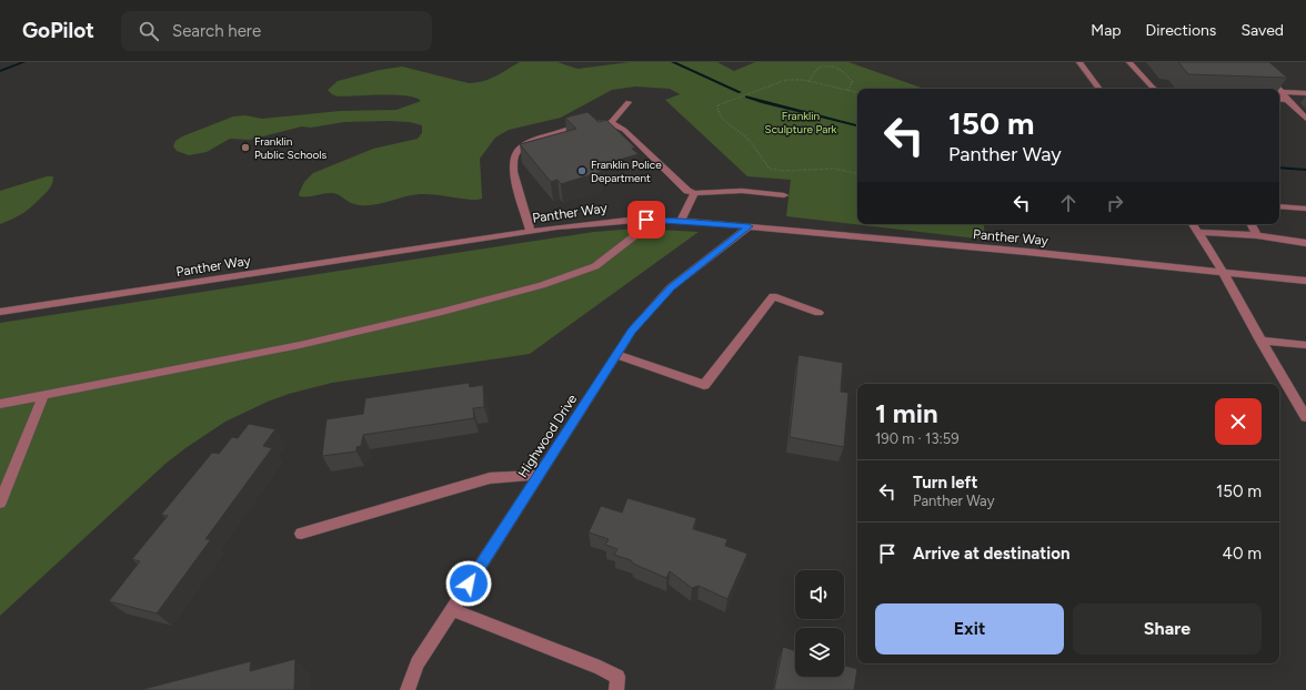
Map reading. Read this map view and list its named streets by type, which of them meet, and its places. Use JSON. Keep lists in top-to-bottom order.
{
  "streets": {
    "street": ["Panther Way", "Highwood Drive"]
  },
  "crossings": [
    ["Panther Way", "Highwood Drive"]
  ],
  "parks": ["Franklin Sculpture Park"],
  "places": ["Franklin Public Schools", "Franklin Police Department"],
  "page": {
    "header": "GoPilot",
    "search": "Search here",
    "nav": ["Map", "Directions", "Saved"],
    "turn": ["150 m", "Panther Way"],
    "heading": ["1 min", "190 m · 13:59"],
    "list": [
      {
        "name": "Turn left",
        "note": "Panther Way",
        "value": "150 m"
      },
      {
        "name": "Arrive at destination",
        "value": "40 m"
      }
    ],
    "buttons": ["Exit", "Share"]
  }
}
